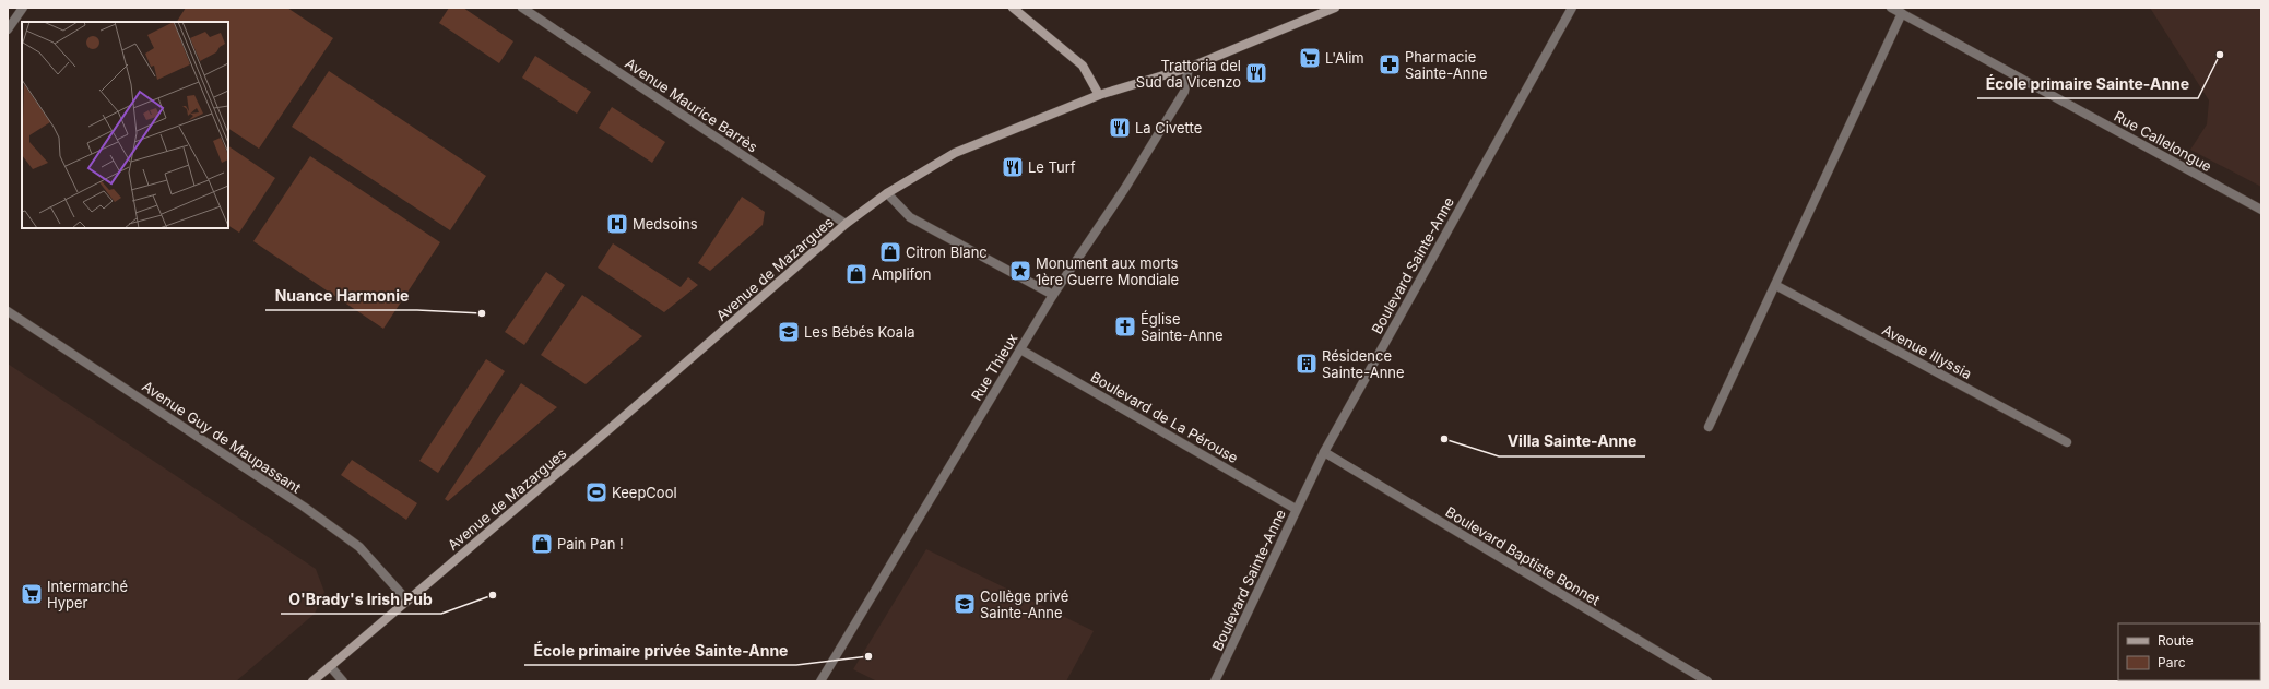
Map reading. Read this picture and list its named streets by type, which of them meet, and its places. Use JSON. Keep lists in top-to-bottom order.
{
  "streets": {
    "street": [
      "Avenue Maurice Barrès",
      "Rue Callelongue",
      "Boulevard Sainte-Anne",
      "Avenue de Mazargues",
      "Avenue Illyssia",
      "Rue Thieux",
      "Boulevard de La Pérouse",
      "Avenue Guy de Maupassant",
      "Boulevard Baptiste Bonnet"
    ]
  },
  "crossings": [
    ["Avenue Maurice Barrès", "Avenue de Mazargues"],
    ["Boulevard Sainte-Anne", "Boulevard de La Pérouse"],
    ["Boulevard Sainte-Anne", "Boulevard Baptiste Bonnet"],
    ["Avenue de Mazargues", "Rue Thieux"],
    ["Avenue de Mazargues", "Avenue Guy de Maupassant"],
    ["Rue Thieux", "Boulevard de La Pérouse"]
  ],
  "places": {
    "other": [
      "École primaire Sainte-Anne",
      "Nuance Harmonie",
      "Villa Sainte-Anne",
      "O'Brady's Irish Pub",
      "École primaire privée Sainte-Anne"
    ],
    "supermarket": ["L'Alim", "Intermarché Hyper"],
    "pharmacy": ["Pharmacie Sainte-Anne"],
    "restaurant": ["Trattoria del Sud da Vicenzo", "La Civette", "Le Turf"],
    "hospital": ["Medsoins"],
    "shop": ["Citron Blanc", "Amplifon", "Pain Pan !"],
    "place": ["Monument aux morts 1ère Guerre Mondiale"],
    "church": ["Église Sainte-Anne"],
    "school or university": ["Les Bébés Koala", "Collège privé Sainte-Anne"],
    "building": ["Résidence Sainte-Anne"],
    "sports": ["KeepCool"]
  },
  "legend": ["Route", "Parc"]
}
